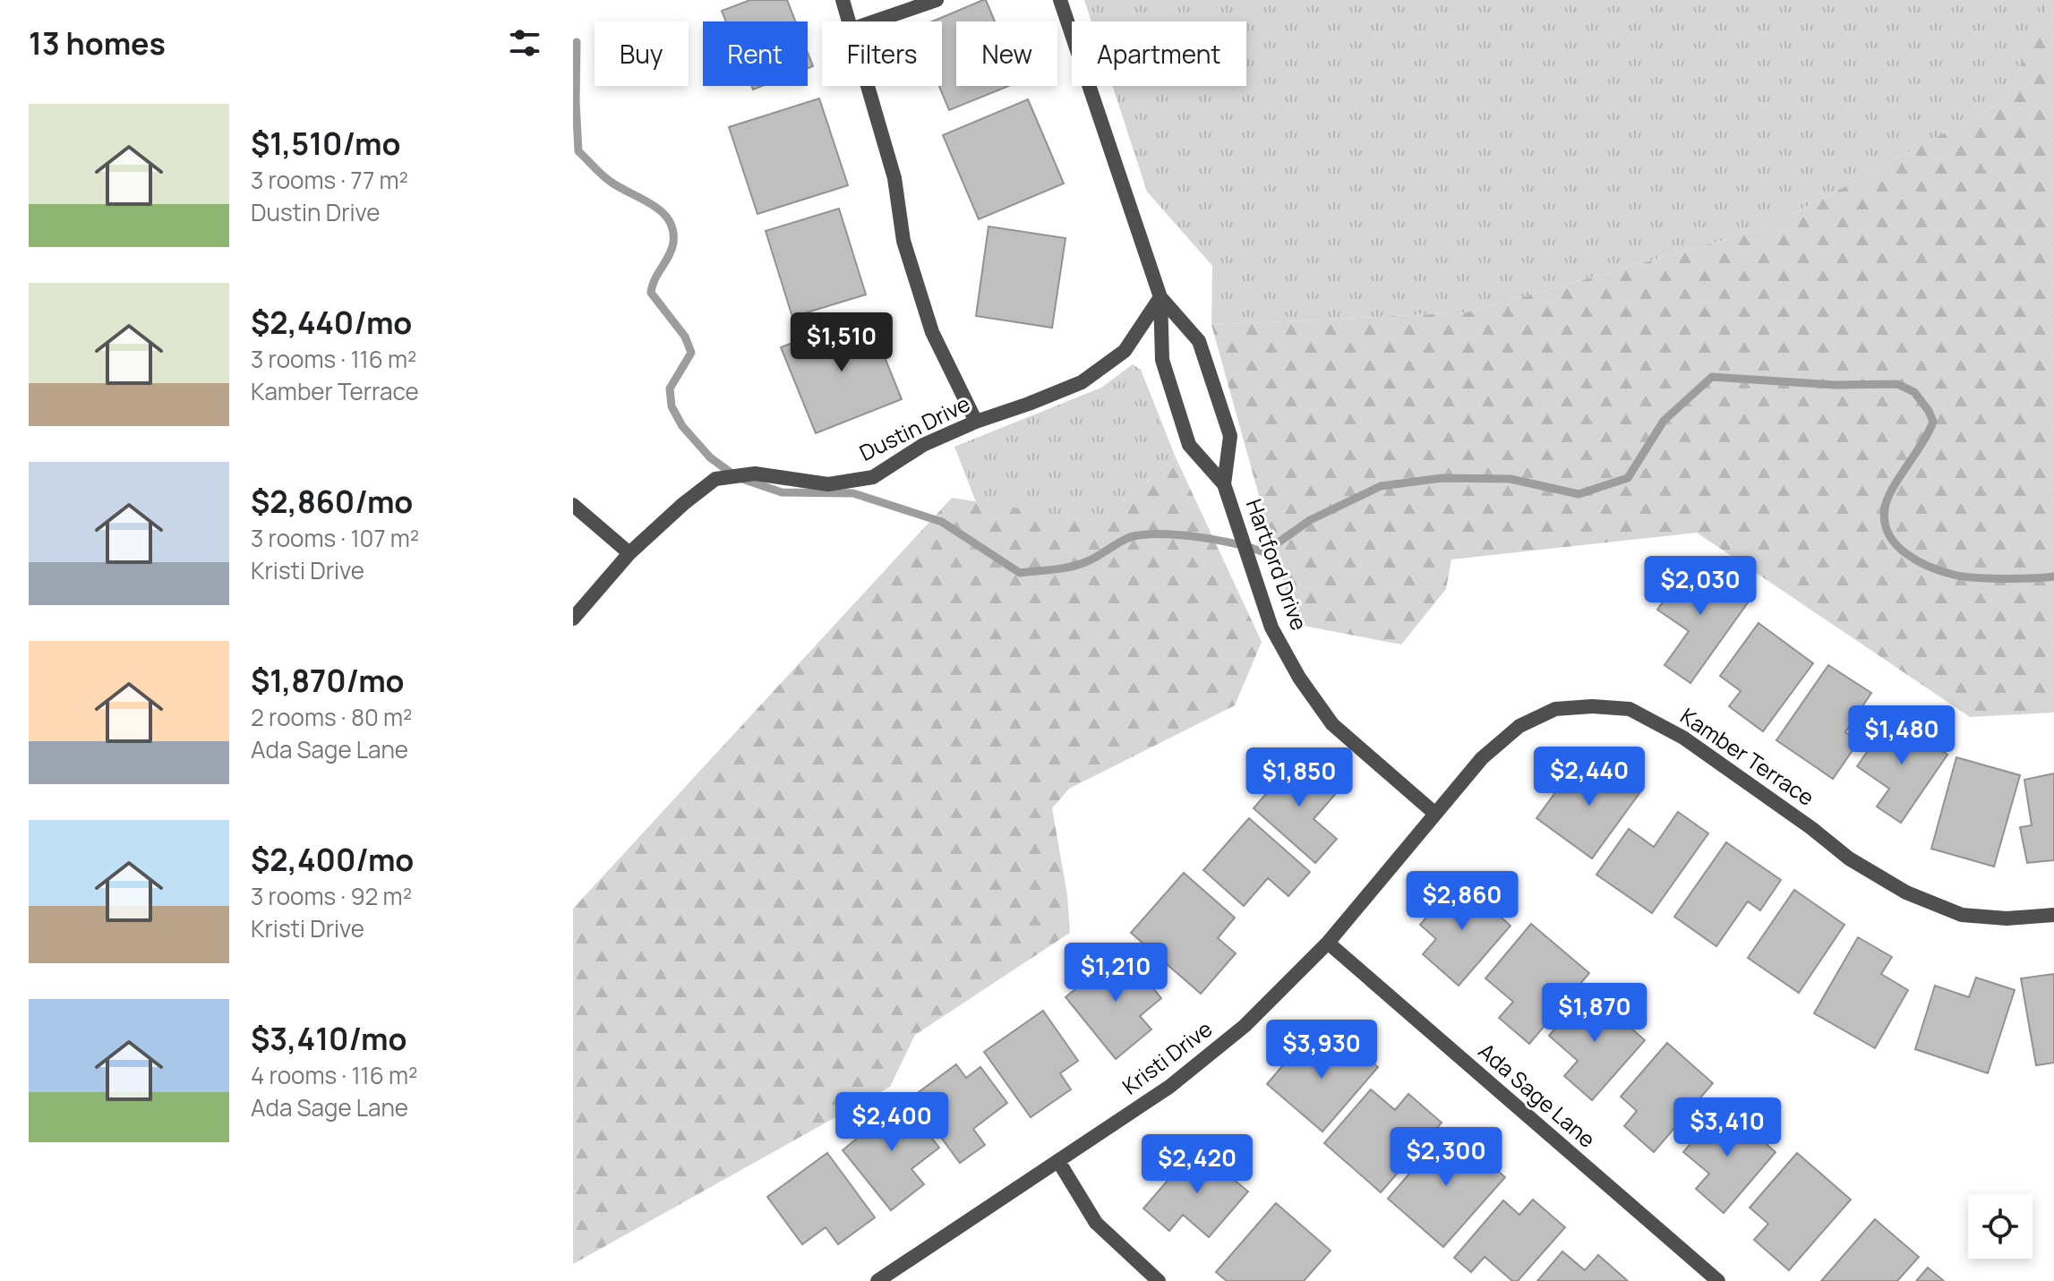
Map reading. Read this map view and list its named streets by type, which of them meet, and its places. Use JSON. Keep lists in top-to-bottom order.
{
  "streets": {
    "street": [
      "Dustin Drive",
      "Hartford Drive",
      "Kamber Terrace",
      "Kristi Drive",
      "Ada Sage Lane"
    ]
  },
  "crossings": [
    ["Dustin Drive", "Hartford Drive"],
    ["Hartford Drive", "Kamber Terrace"],
    ["Hartford Drive", "Kristi Drive"],
    ["Kamber Terrace", "Kristi Drive"],
    ["Kristi Drive", "Ada Sage Lane"]
  ],
  "page": {
    "heading": "13 homes",
    "chip": [
      "Buy",
      "Rent",
      "Filters",
      "New",
      "Apartment"
    ],
    "list": [
      {
        "name": "$1,510/mo",
        "note": "3 rooms · 77 m² · Dustin Drive"
      },
      {
        "name": "$2,440/mo",
        "note": "3 rooms · 116 m² · Kamber Terrace"
      },
      {
        "name": "$2,860/mo",
        "note": "3 rooms · 107 m² · Kristi Drive"
      },
      {
        "name": "$1,870/mo",
        "note": "2 rooms · 80 m² · Ada Sage Lane"
      },
      {
        "name": "$2,400/mo",
        "note": "3 rooms · 92 m² · Kristi Drive"
      },
      {
        "name": "$3,410/mo",
        "note": "4 rooms · 116 m² · Ada Sage Lane"
      }
    ],
    "price": [
      "$1,510",
      "$2,030",
      "$1,480",
      "$2,440",
      "$1,850",
      "$2,860",
      "$1,210",
      "$1,870",
      "$3,930",
      "$2,400",
      "$3,410",
      "$2,300",
      "$2,420"
    ]
  }
}
